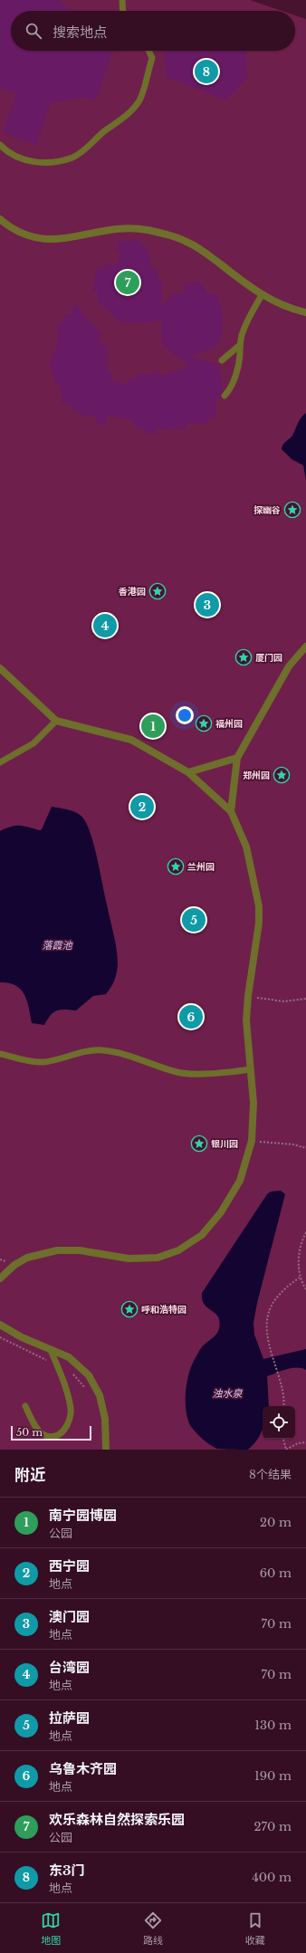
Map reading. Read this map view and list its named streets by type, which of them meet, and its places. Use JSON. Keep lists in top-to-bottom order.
{
  "water": ["落霞池", "浊水泉"],
  "places": {
    "place": [
      "探幽谷",
      "香港园",
      "厦门园",
      "福州园",
      "郑州园",
      "兰州园",
      "银川园",
      "呼和浩特园"
    ]
  },
  "scale_bar": "50 m",
  "page": {
    "search": "搜索地点",
    "pins": [
      "8",
      "7",
      "3",
      "4",
      "1",
      "2",
      "5",
      "6"
    ],
    "scale": "50 m",
    "heading": ["附近", "8个结果"],
    "list": [
      {
        "mark": "1",
        "name": "南宁园博园",
        "note": "公园",
        "value": "20 m"
      },
      {
        "mark": "2",
        "name": "西宁园",
        "note": "地点",
        "value": "60 m"
      },
      {
        "mark": "3",
        "name": "澳门园",
        "note": "地点",
        "value": "70 m"
      },
      {
        "mark": "4",
        "name": "台湾园",
        "note": "地点",
        "value": "70 m"
      },
      {
        "mark": "5",
        "name": "拉萨园",
        "note": "地点",
        "value": "130 m"
      },
      {
        "mark": "6",
        "name": "乌鲁木齐园",
        "note": "地点",
        "value": "190 m"
      },
      {
        "mark": "7",
        "name": "欢乐森林自然探索乐园",
        "note": "公园",
        "value": "270 m"
      },
      {
        "mark": "8",
        "name": "东3门",
        "note": "地点",
        "value": "400 m"
      }
    ],
    "nav": ["地图", "路线", "收藏"]
  }
}
